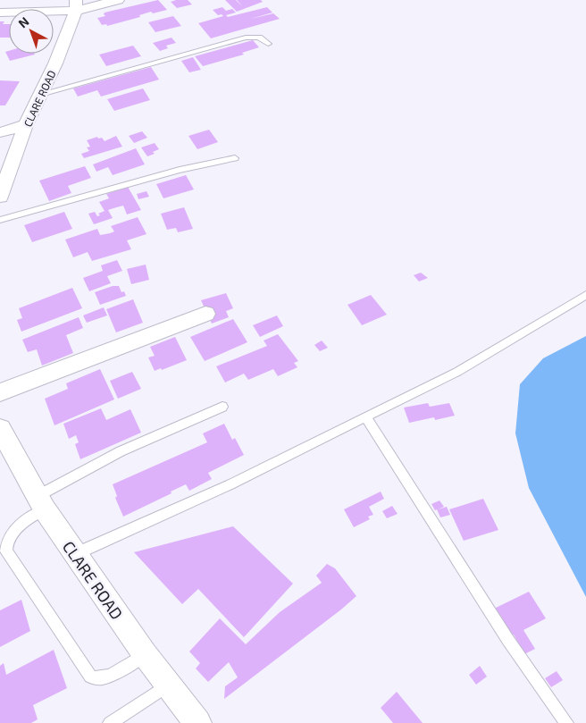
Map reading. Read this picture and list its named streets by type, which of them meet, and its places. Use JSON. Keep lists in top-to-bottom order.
{
  "streets": {
    "street": ["CLARE ROAD"]
  },
  "north": "top left"
}
